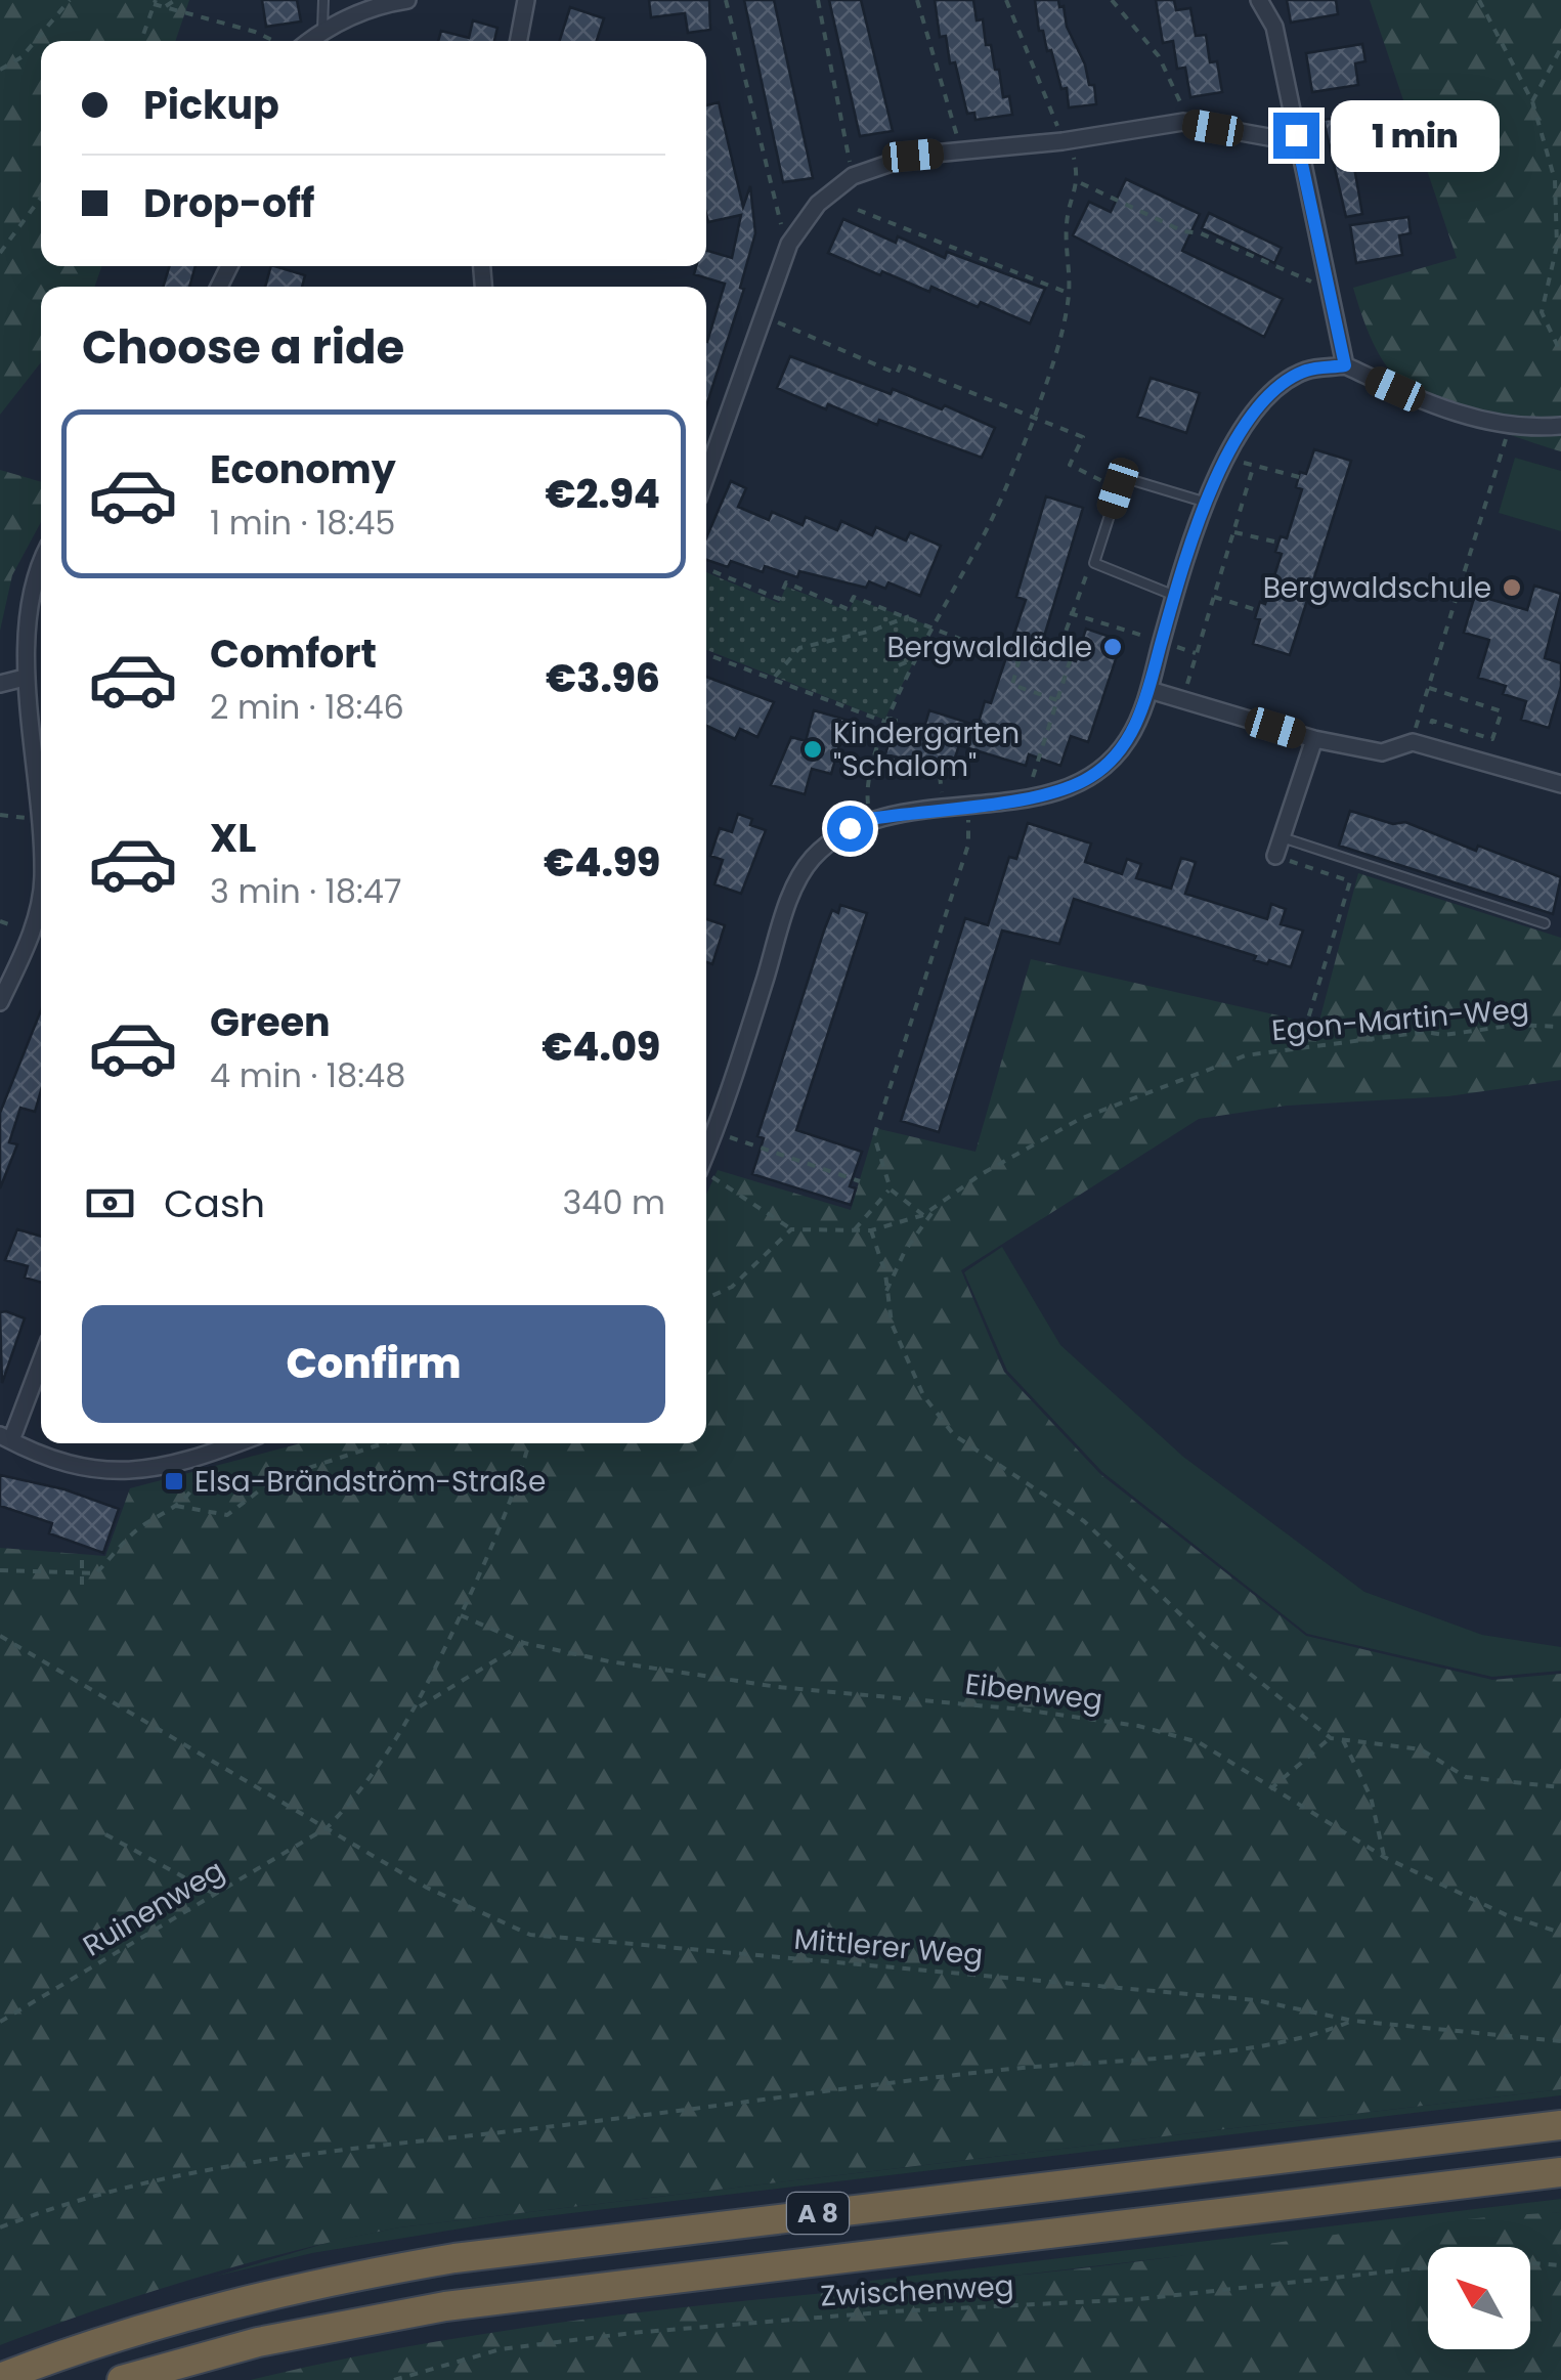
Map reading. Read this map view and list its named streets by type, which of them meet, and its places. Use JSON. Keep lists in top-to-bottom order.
{
  "streets": {
    "highway": ["A 8"],
    "path": [
      "Egon-Martin-Weg",
      "Eibenweg",
      "Ruinenweg",
      "Mittlerer Weg",
      "Zwischenweg"
    ]
  },
  "crossings": [
    ["Eibenweg", "Ruinenweg"],
    ["Ruinenweg", "Mittlerer Weg"]
  ],
  "places": {
    "other": ["Bergwaldschule", "Bergwaldlädle", "Kindergarten \"Schalom\""],
    "transit": ["Elsa-Brändström-Straße"]
  },
  "north": "top left",
  "page": {
    "banner": ["Pickup", "Drop-off"],
    "bubble": "1 min",
    "heading": "Choose a ride",
    "list": [
      {
        "name": "Economy",
        "note": "1 min · 18:45",
        "value": "€2.94"
      },
      {
        "name": "Comfort",
        "note": "2 min · 18:46",
        "value": "€3.96"
      },
      {
        "name": "XL",
        "note": "3 min · 18:47",
        "value": "€4.99"
      },
      {
        "name": "Green",
        "note": "4 min · 18:48",
        "value": "€4.09"
      }
    ],
    "pay": ["Cash", "340 m"],
    "buttons": "Confirm"
  }
}
